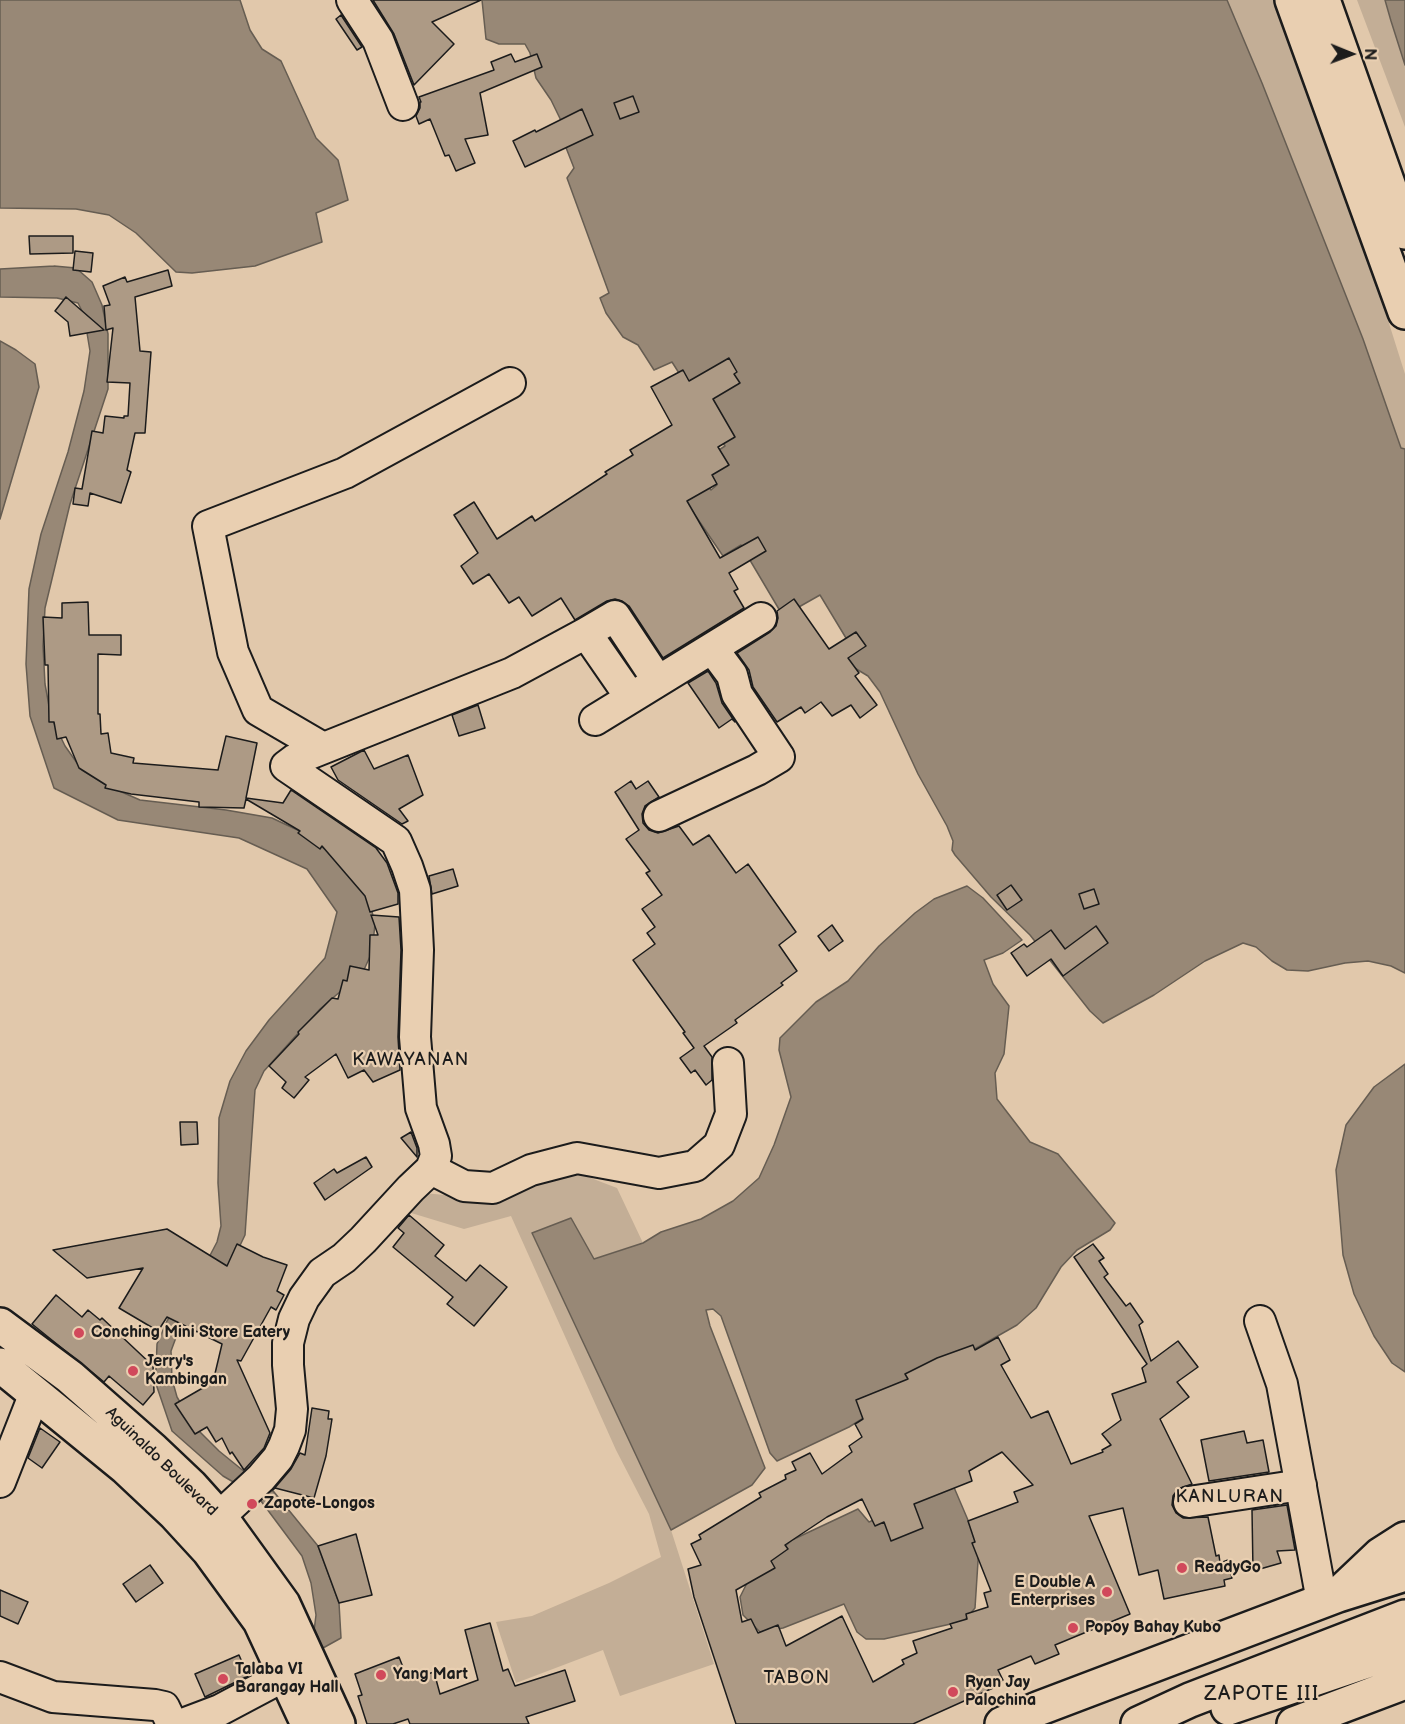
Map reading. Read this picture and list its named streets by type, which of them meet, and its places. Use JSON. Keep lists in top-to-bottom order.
{
  "streets": {
    "highway": ["Aguinaldo Boulevard"]
  },
  "districts": [
    "KAWAYANAN",
    "KANLURAN",
    "TABON",
    "ZAPOTE III"
  ],
  "places": [
    "Conching Mini Store Eatery",
    "Jerry's Kambingan",
    "Zapote-Longos",
    "ReadyGo",
    "E Double A Enterprises",
    "Popoy Bahay Kubo",
    "Yang Mart",
    "Talaba VI Barangay Hall",
    "Ryan Jay Palochina"
  ],
  "north": "right"
}
